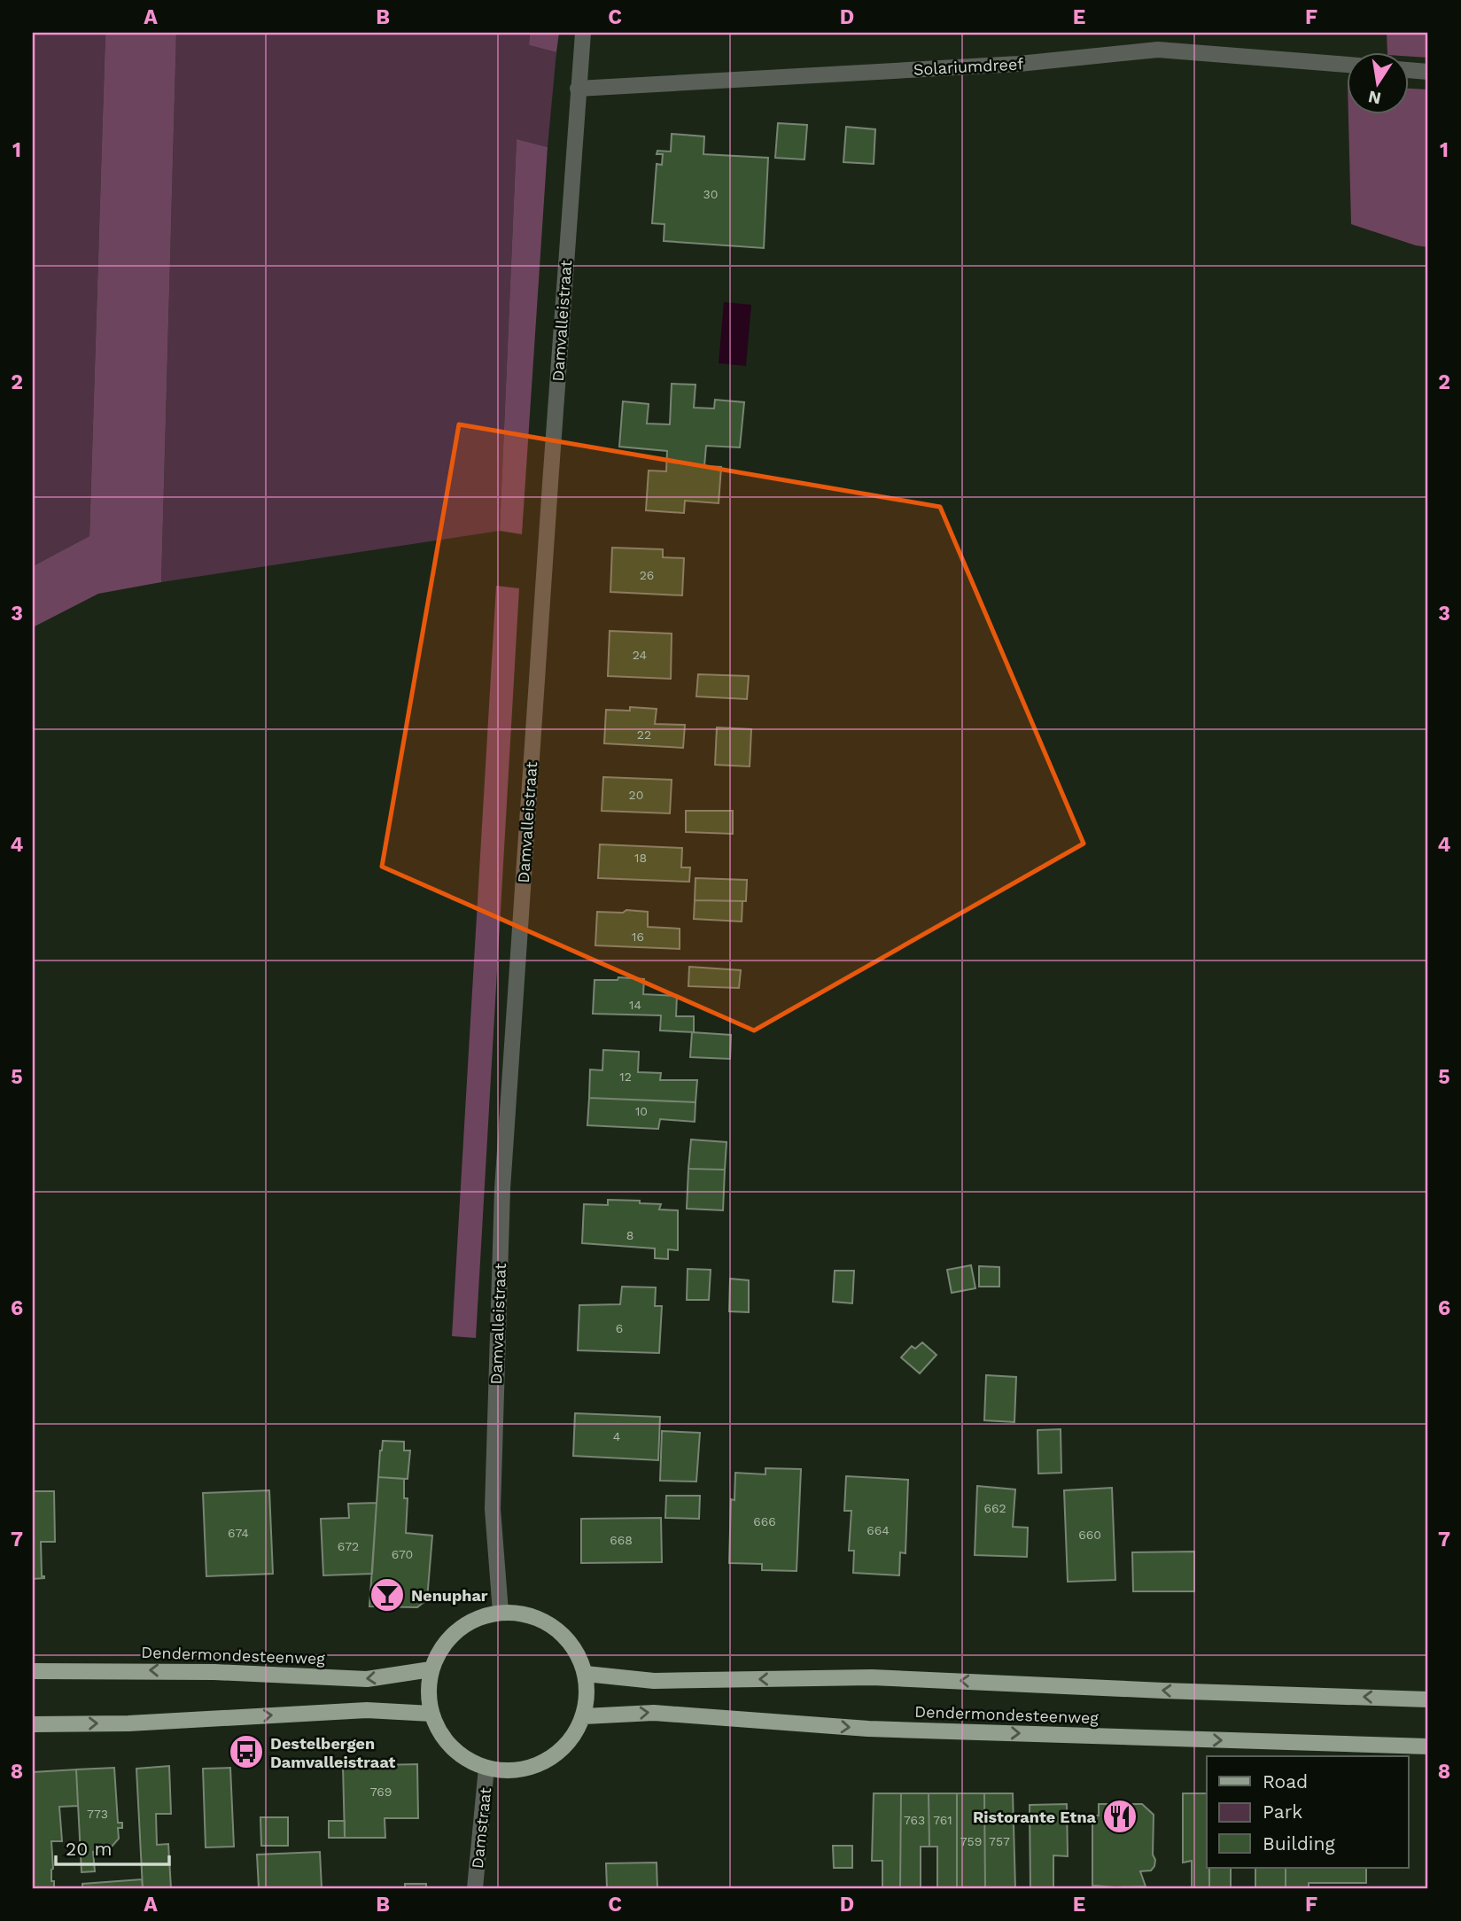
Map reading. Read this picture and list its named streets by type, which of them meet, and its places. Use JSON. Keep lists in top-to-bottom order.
{
  "streets": {
    "main road": ["Dendermondesteenweg"],
    "street": ["Solariumdreef", "Damvalleistraat", "Damstraat"]
  },
  "crossings": [
    ["Solariumdreef", "Damvalleistraat"],
    ["Damvalleistraat", "Dendermondesteenweg"],
    ["Damvalleistraat", "Damstraat"],
    ["Dendermondesteenweg", "Damstraat"]
  ],
  "places": {
    "bar": ["Nenuphar"],
    "bus stop": ["Destelbergen Damvalleistraat"],
    "restaurant": ["Ristorante Etna"]
  },
  "house_numbers": [
    "30",
    "26",
    "24",
    "22",
    "20",
    "18",
    "16",
    "14",
    "12",
    "10",
    "8",
    "6",
    "4",
    "662",
    "666",
    "664",
    "674",
    "660",
    "668",
    "672",
    "670",
    "769",
    "773",
    "763",
    "761",
    "759",
    "757"
  ],
  "legend": ["Road", "Park", "Building"],
  "scale_bar": "20 m",
  "north": "bottom",
  "grid": {
    "columns": [
      "A",
      "B",
      "C",
      "D",
      "E",
      "F"
    ],
    "rows": [
      "1",
      "2",
      "3",
      "4",
      "5",
      "6",
      "7",
      "8"
    ]
  }
}
